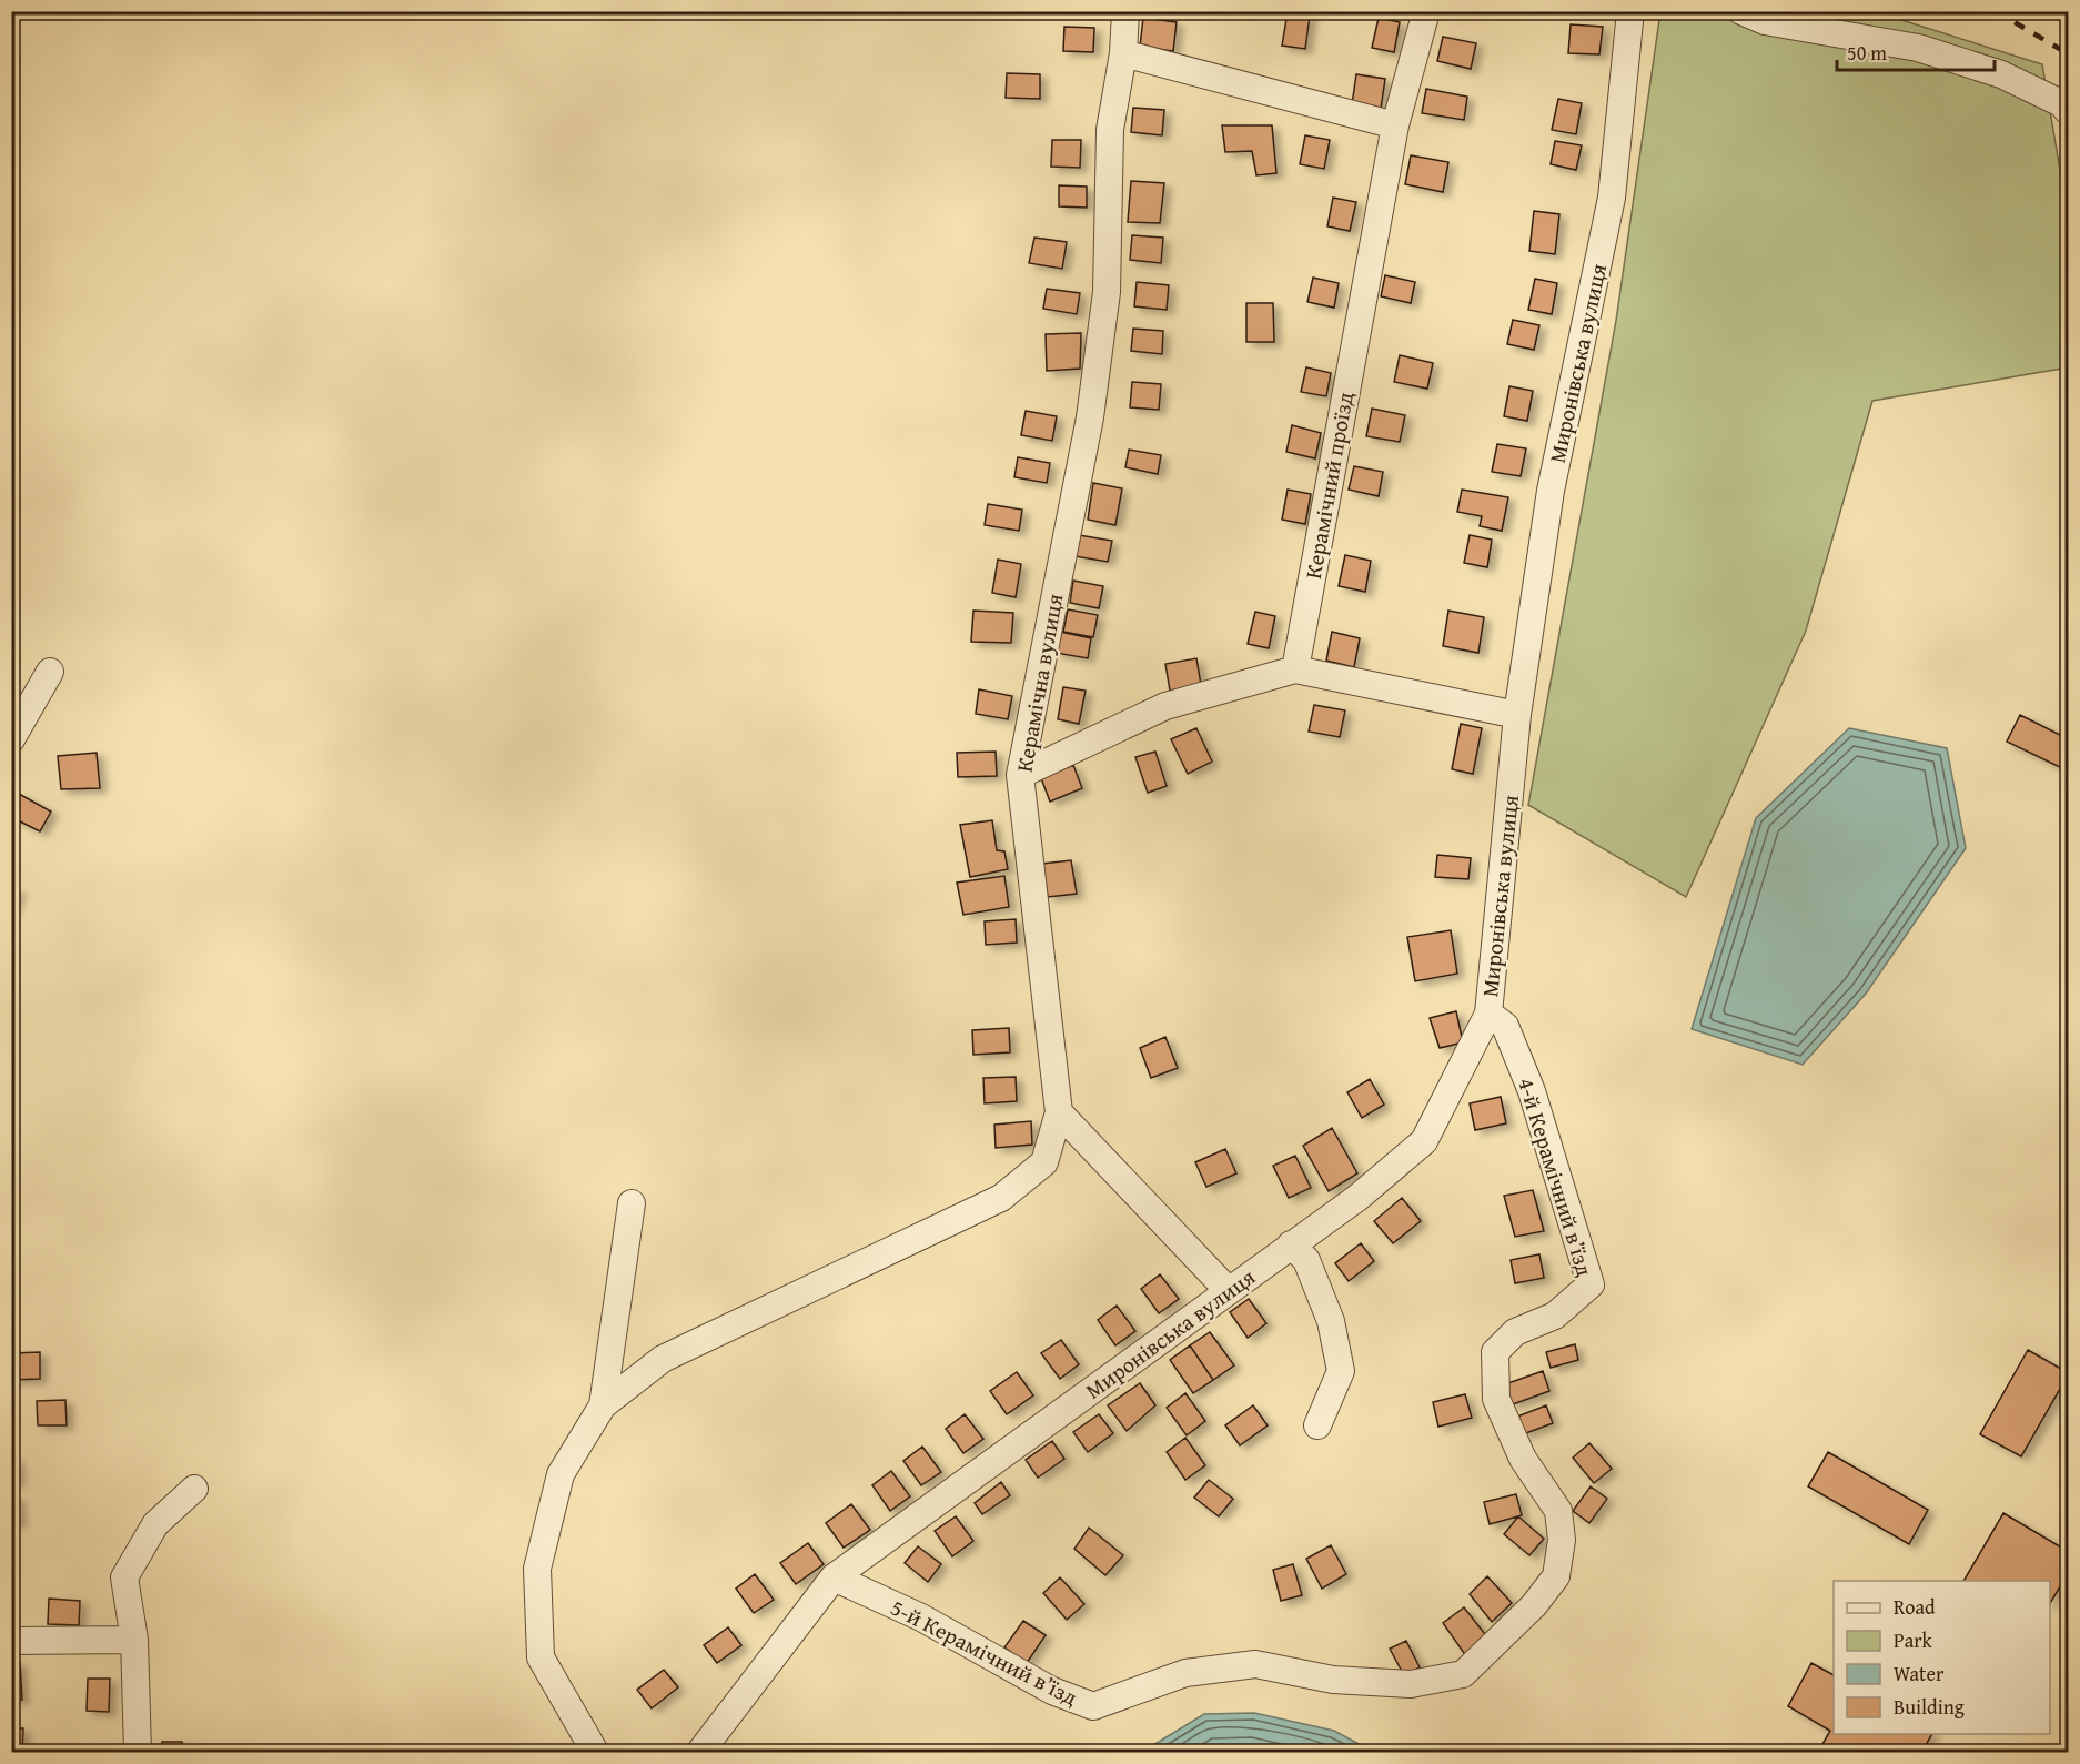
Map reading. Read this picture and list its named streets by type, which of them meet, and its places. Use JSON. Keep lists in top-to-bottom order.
{
  "streets": {
    "street": [
      "Миронівська вулиця",
      "Керамічний проїзд",
      "Керамічна вулиця",
      "4-й Керамічний в’їзд",
      "5-й Керамічний в’їзд"
    ]
  },
  "crossings": [
    ["Миронівська вулиця", "4-й Керамічний в’їзд"],
    ["Миронівська вулиця", "5-й Керамічний в’їзд"],
    ["4-й Керамічний в’їзд", "5-й Керамічний в’їзд"]
  ],
  "legend": [
    "Road",
    "Park",
    "Water",
    "Building"
  ],
  "scale_bar": "50 m"
}
